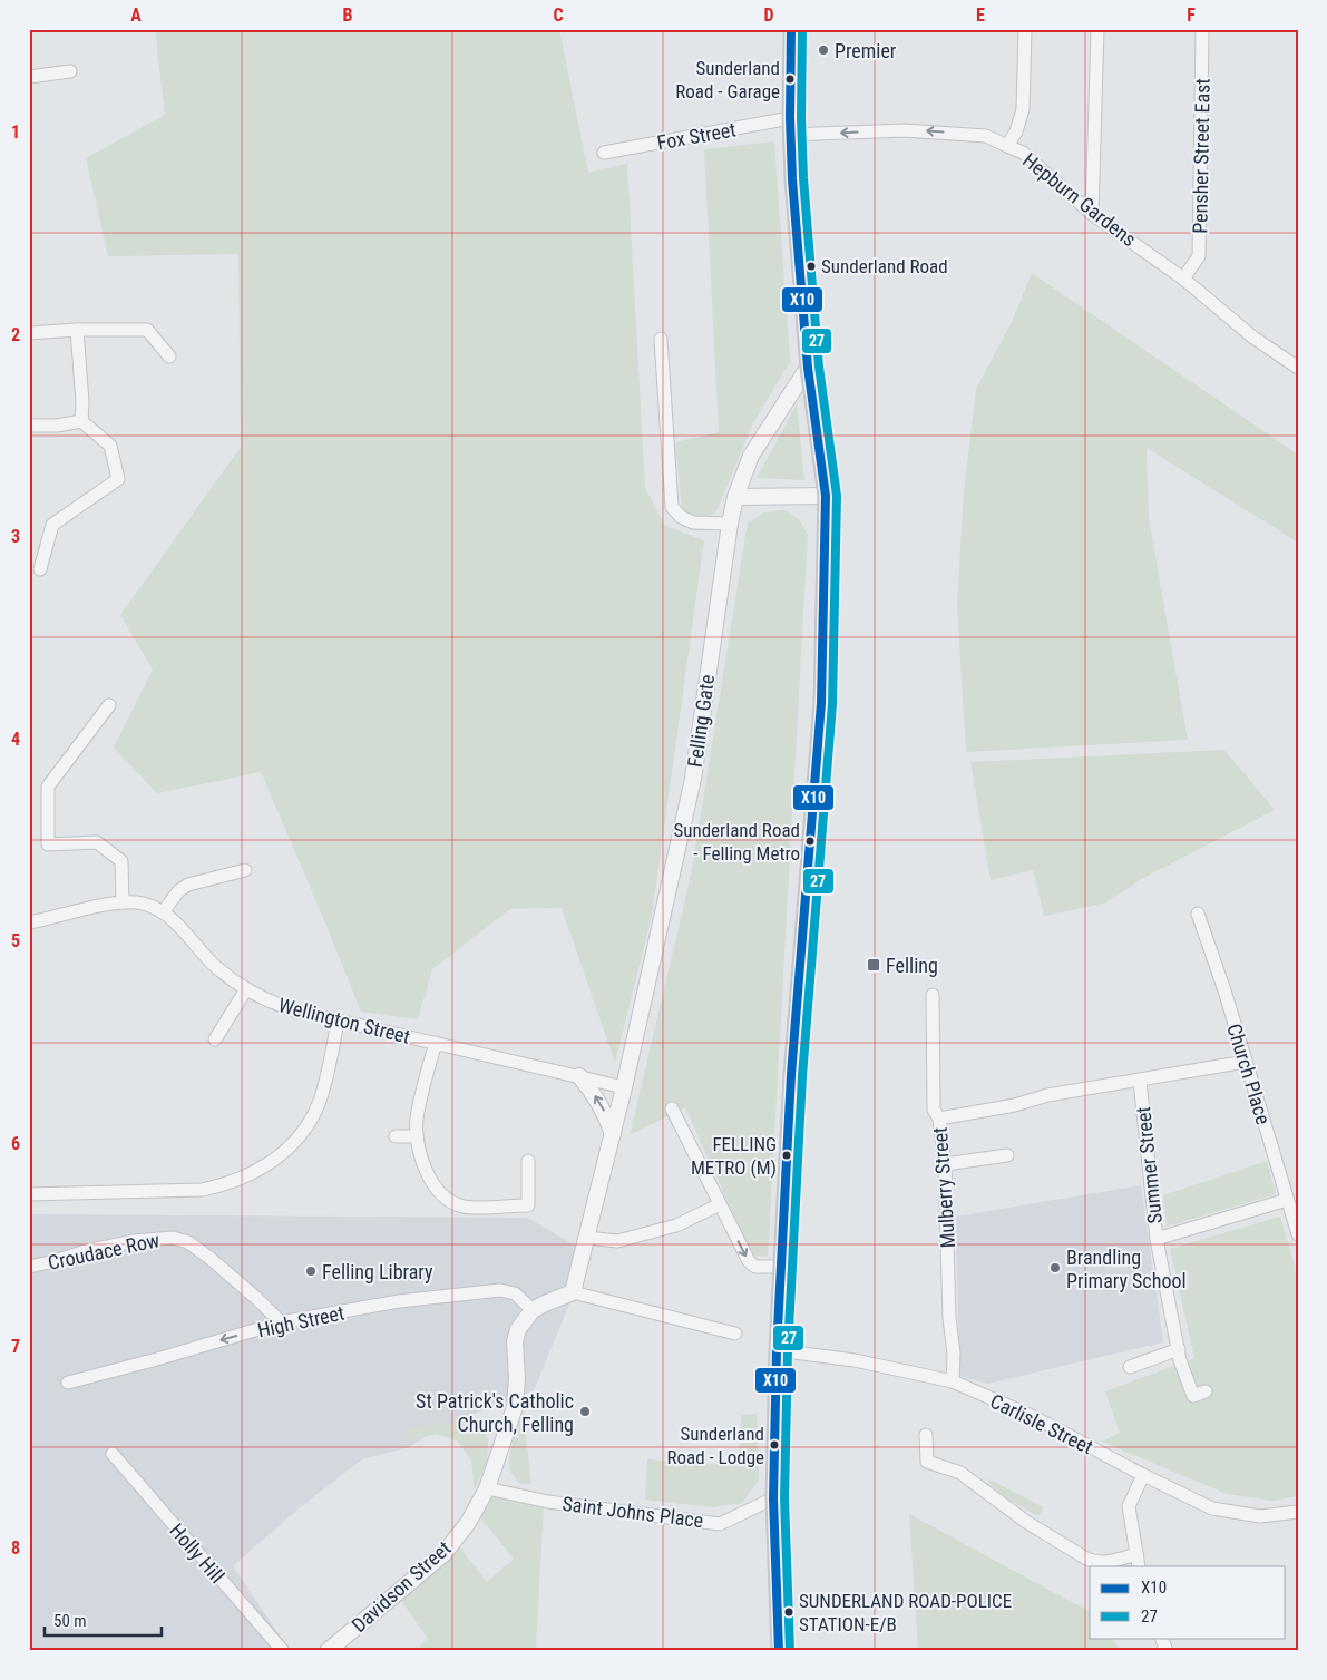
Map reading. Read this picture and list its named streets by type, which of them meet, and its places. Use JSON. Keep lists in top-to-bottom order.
{
  "streets": {
    "street": [
      "Fox Street",
      "Pensher Street East",
      "Hepburn Gardens",
      "Felling Gate",
      "Wellington Street",
      "Church Place",
      "Summer Street",
      "Mulberry Street",
      "Croudace Row",
      "High Street",
      "Carlisle Street",
      "Saint Johns Place",
      "Holly Hill",
      "Davidson Street"
    ]
  },
  "crossings": [
    ["Fox Street", "Hepburn Gardens"],
    ["Pensher Street East", "Hepburn Gardens"],
    ["Felling Gate", "Wellington Street"],
    ["Mulberry Street", "Carlisle Street"],
    ["Croudace Row", "High Street"],
    ["High Street", "Davidson Street"],
    ["Saint Johns Place", "Davidson Street"]
  ],
  "one_way": ["Hepburn Gardens", "High Street"],
  "places": {
    "other": [
      "Premier",
      "Sunderland Road - Garage",
      "Sunderland Road",
      "Sunderland Road - Felling Metro",
      "FELLING METRO (M)",
      "Brandling Primary School",
      "Felling Library",
      "St Patrick's Catholic Church, Felling",
      "Sunderland Road - Lodge",
      "SUNDERLAND ROAD-POLICE STATION-E/B"
    ],
    "transit": ["Felling"]
  },
  "lines": ["transit line X10", "transit line 27"],
  "legend": ["X10", "27"],
  "scale_bar": "50 m",
  "grid": {
    "columns": [
      "A",
      "B",
      "C",
      "D",
      "E",
      "F"
    ],
    "rows": [
      "1",
      "2",
      "3",
      "4",
      "5",
      "6",
      "7",
      "8"
    ]
  }
}
